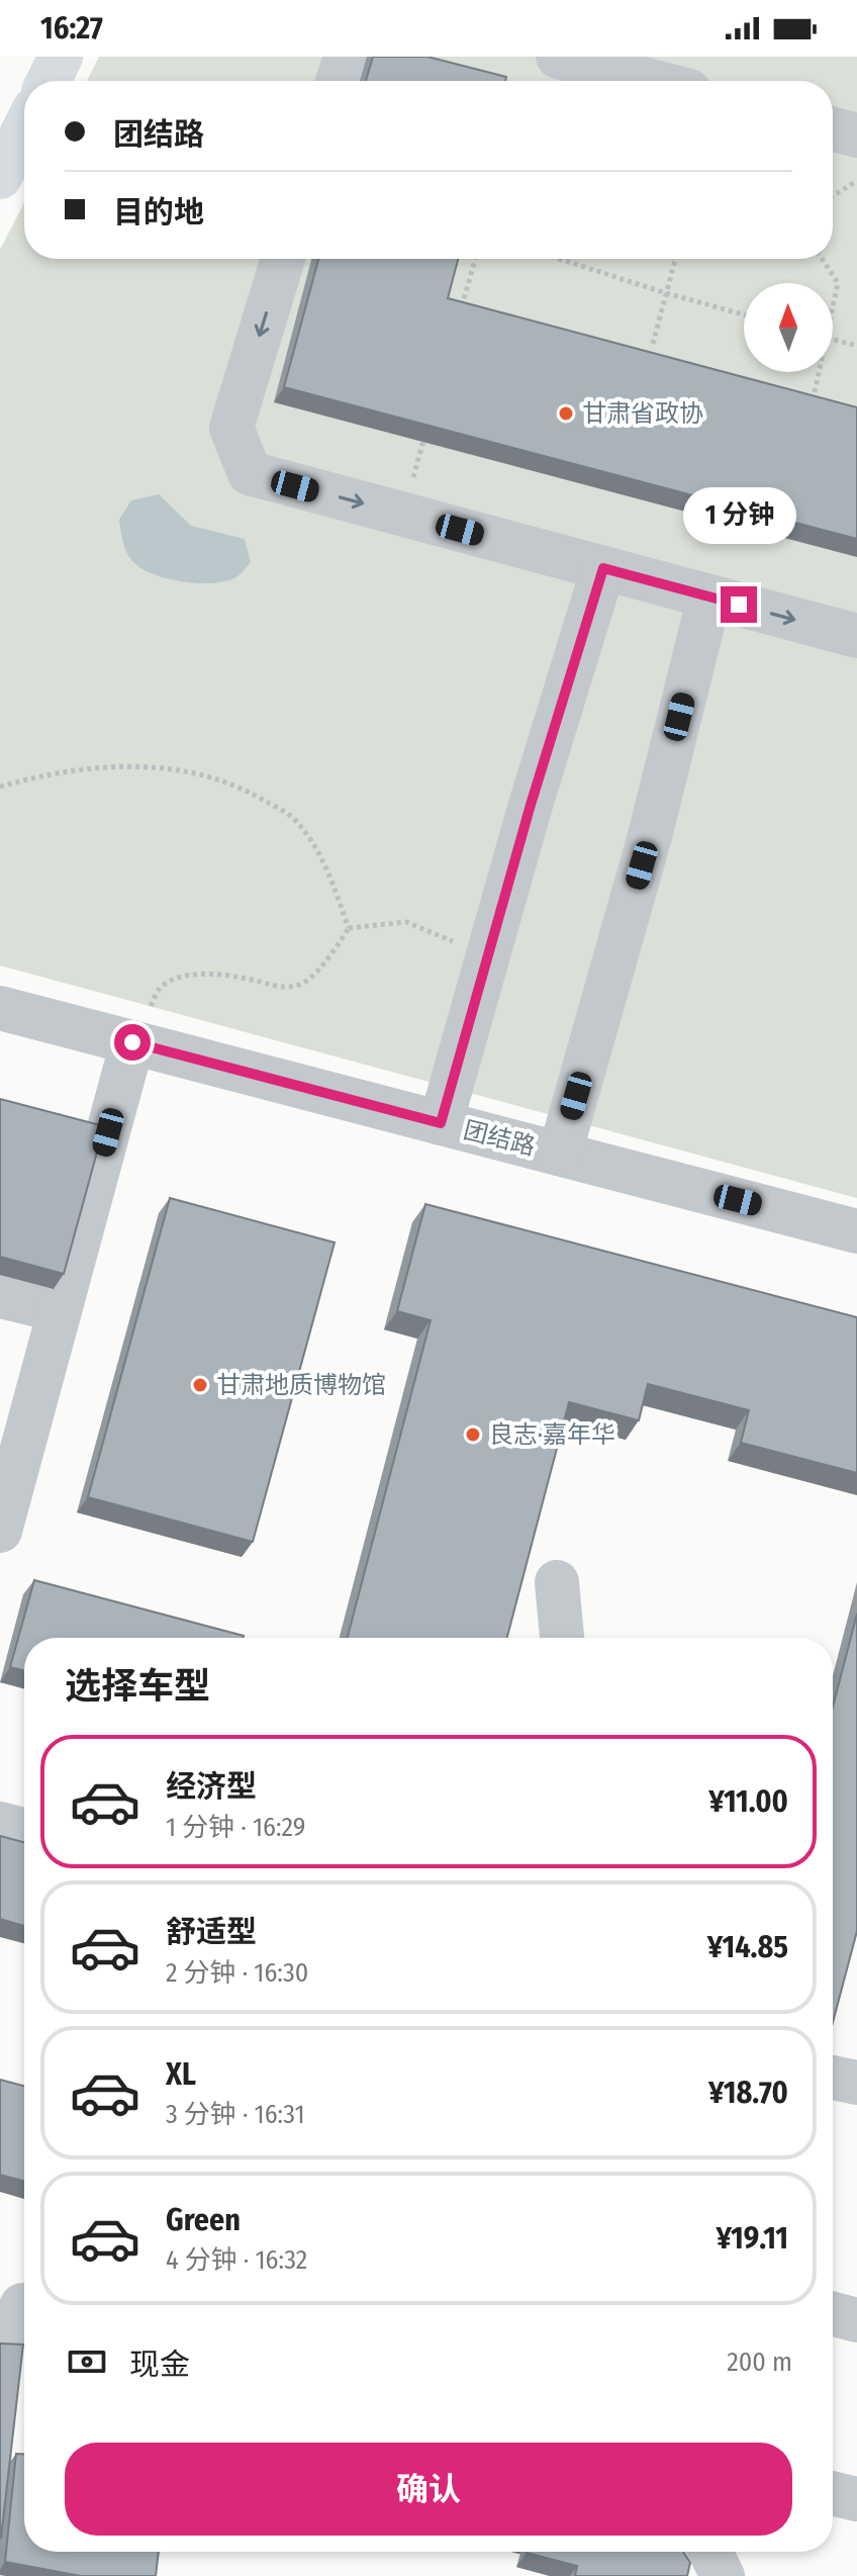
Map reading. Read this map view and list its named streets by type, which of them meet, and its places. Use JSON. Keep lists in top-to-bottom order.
{
  "streets": {
    "street": ["团结路"]
  },
  "places": ["甘肃省政协", "甘肃地质博物馆", "良志·嘉年华"],
  "north": "top",
  "page": {
    "status": "16:27",
    "banner": ["团结路", "目的地"],
    "bubble": "1 分钟",
    "heading": "选择车型",
    "list": [
      {
        "name": "经济型",
        "note": "1 分钟 · 16:29",
        "value": "¥11.00"
      },
      {
        "name": "舒适型",
        "note": "2 分钟 · 16:30",
        "value": "¥14.85"
      },
      {
        "name": "XL",
        "note": "3 分钟 · 16:31",
        "value": "¥18.70"
      },
      {
        "name": "Green",
        "note": "4 分钟 · 16:32",
        "value": "¥19.11"
      }
    ],
    "pay": ["现金", "200 m"],
    "buttons": "确认"
  }
}
